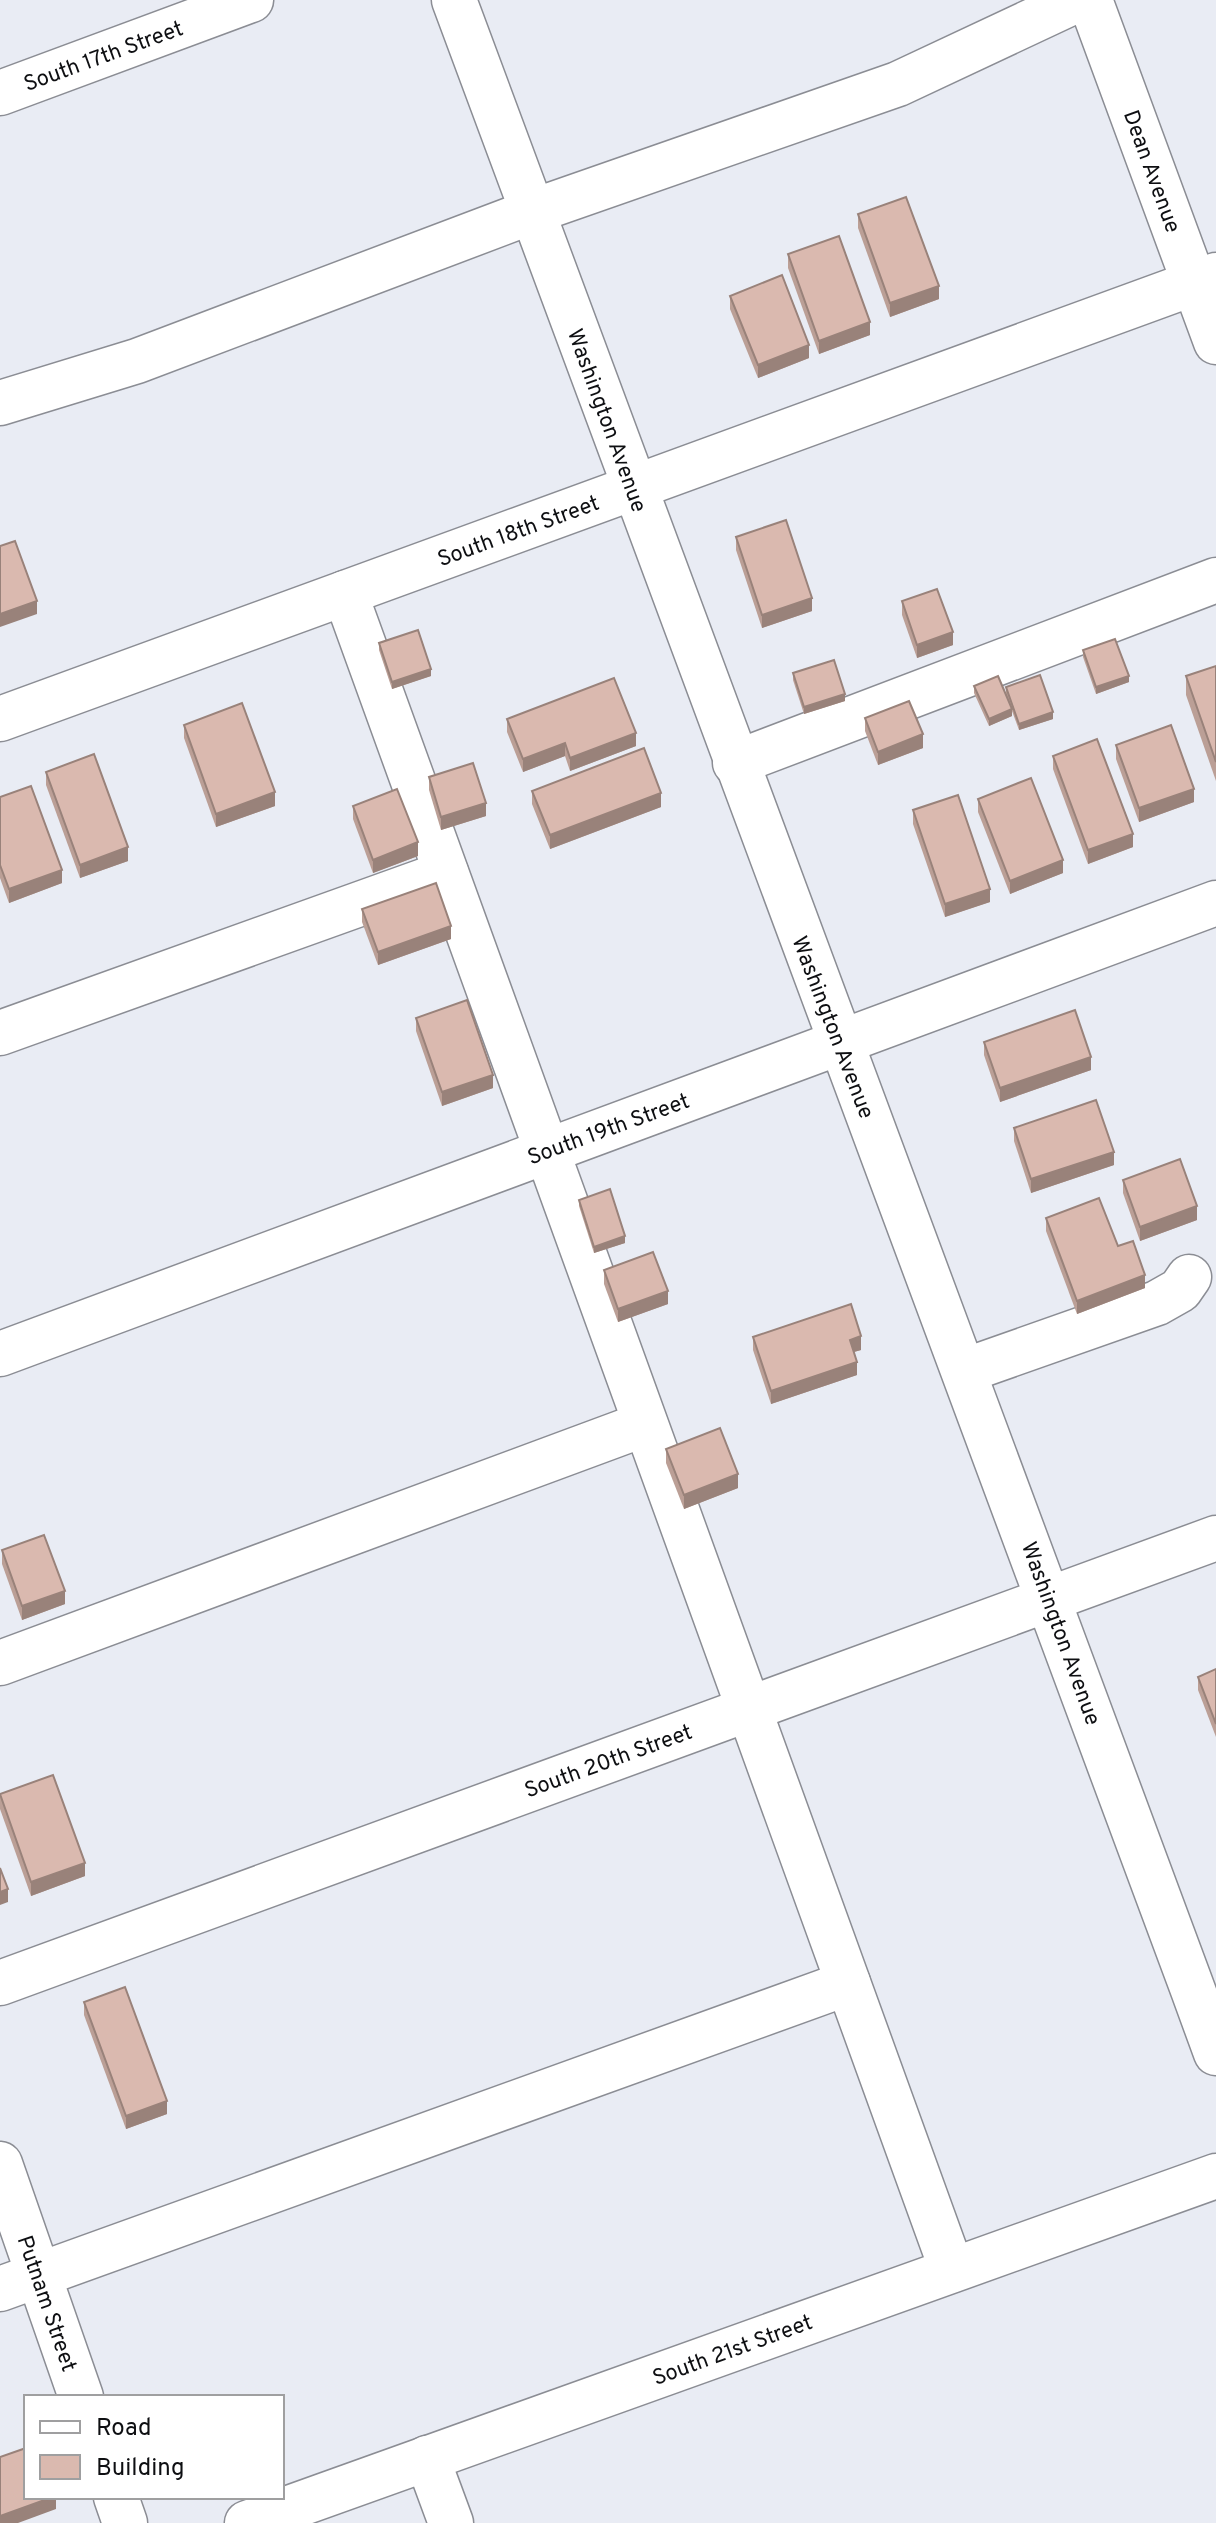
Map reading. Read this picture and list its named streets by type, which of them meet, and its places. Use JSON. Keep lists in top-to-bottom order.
{
  "streets": {
    "street": [
      "South 17th Street",
      "Dean Avenue",
      "Washington Avenue",
      "South 18th Street",
      "South 19th Street",
      "South 20th Street",
      "Putnam Street",
      "South 21st Street"
    ]
  },
  "crossings": [
    ["Dean Avenue", "South 18th Street"],
    ["Washington Avenue", "South 18th Street"],
    ["Washington Avenue", "South 19th Street"],
    ["Washington Avenue", "South 20th Street"]
  ],
  "legend": ["Road", "Building"]
}
